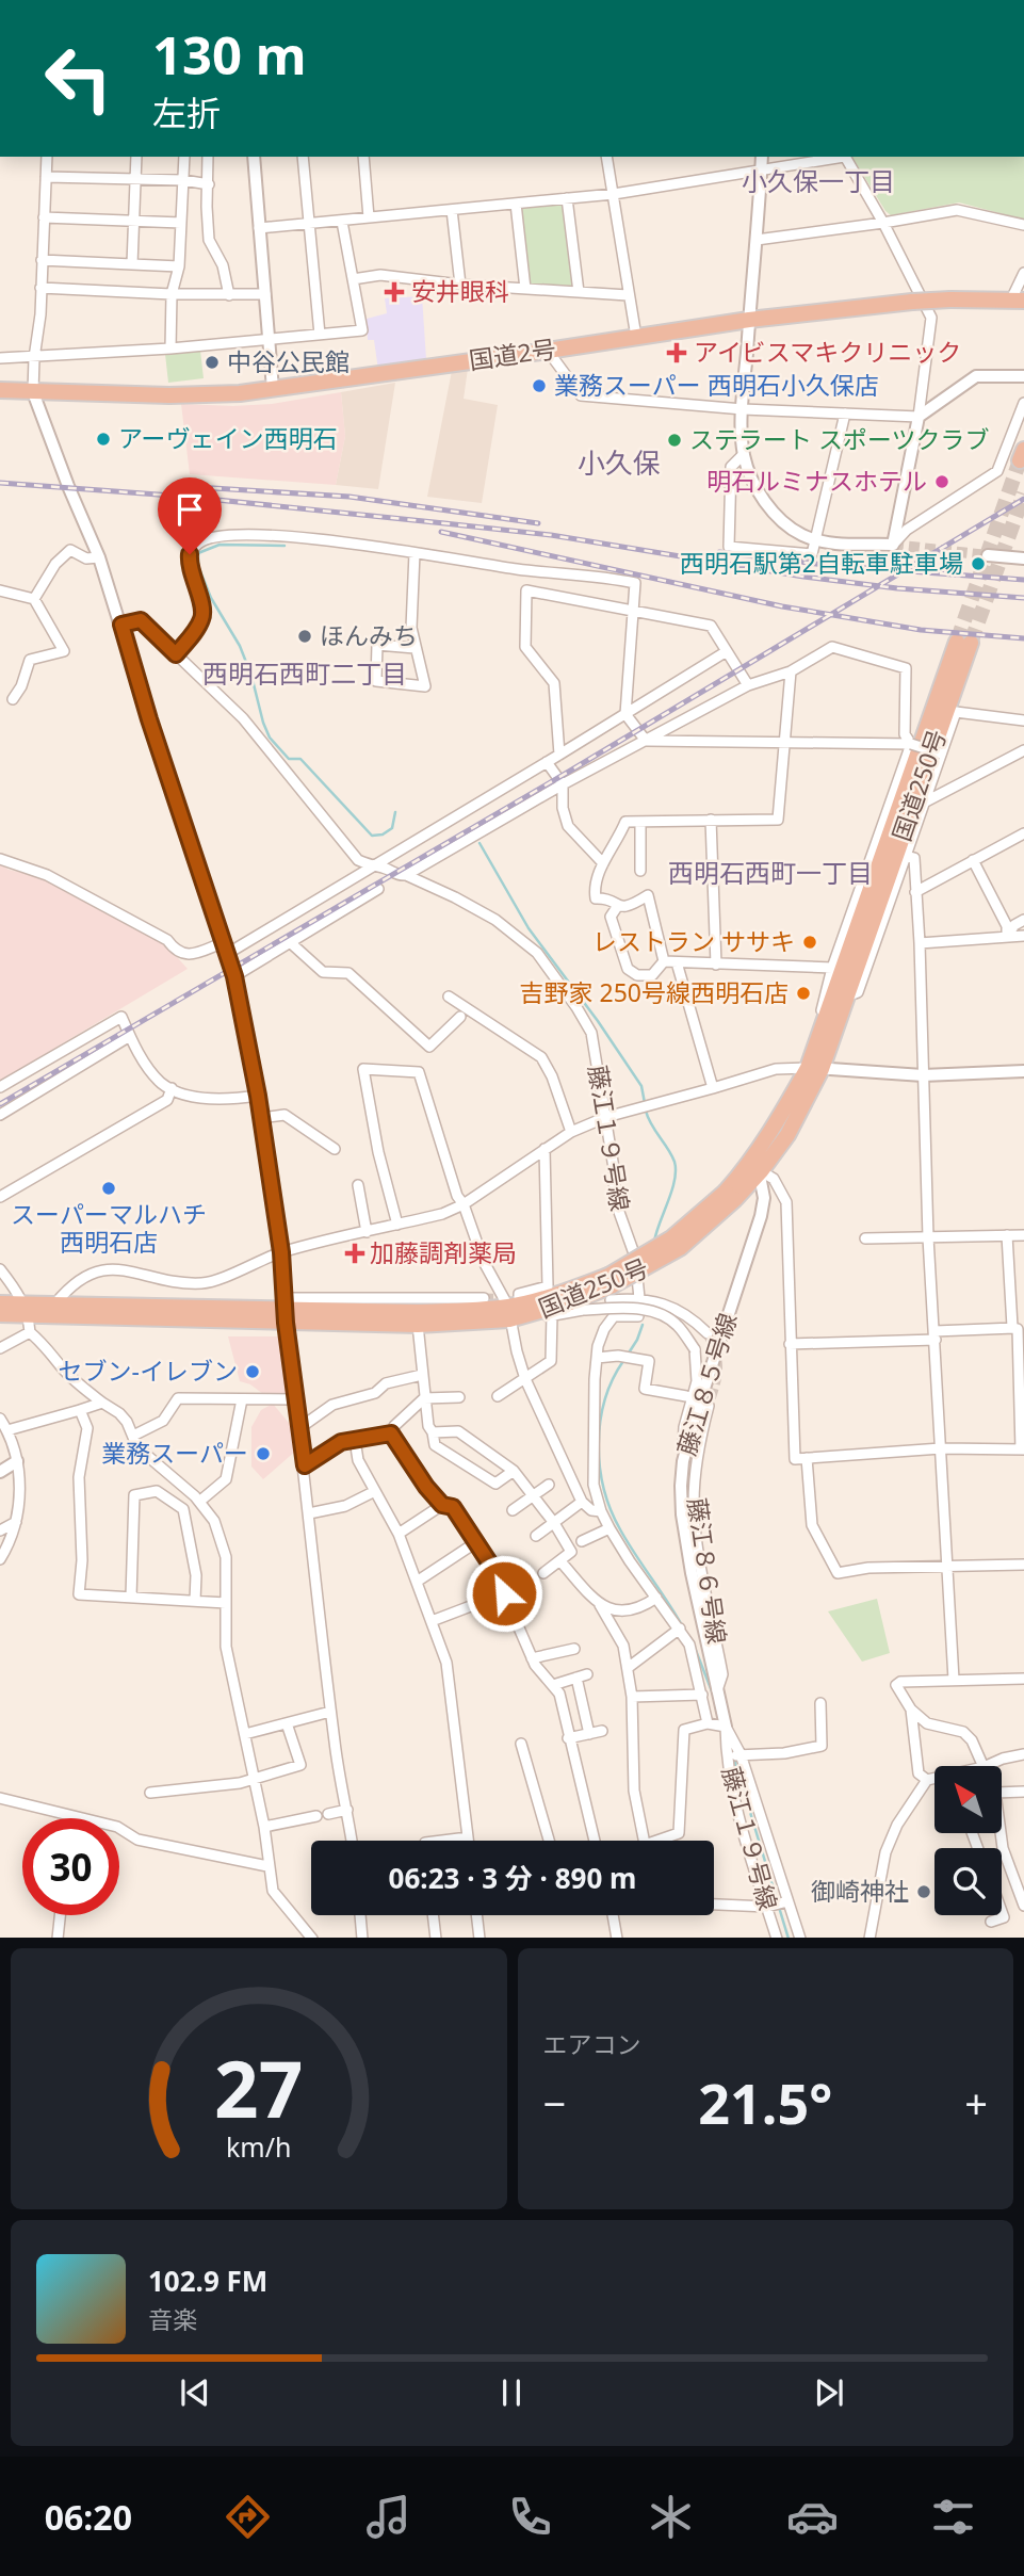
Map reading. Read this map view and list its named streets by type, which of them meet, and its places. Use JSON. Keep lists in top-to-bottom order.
{
  "streets": {
    "highway": ["国道2号", "国道250号"],
    "street": ["藤江１９号線", "藤江８５号線", "藤江８６号線"]
  },
  "crossings": [
    ["国道250号", "藤江８５号線"],
    ["藤江１９号線", "藤江８５号線"],
    ["藤江８５号線", "藤江８６号線"]
  ],
  "districts": [
    "小久保一丁目",
    "小久保",
    "西明石西町二丁目",
    "西明石西町一丁目"
  ],
  "places": {
    "health": ["安井眼科", "アイビスマキクリニック", "加藤調剤薬局"],
    "other": [
      "中谷公民館",
      "業務スーパー 西明石小久保店",
      "アーヴェイン西明石",
      "ステラート スポーツクラブ",
      "明石ルミナスホテル",
      "西明石駅第2自転車駐車場",
      "ほんみち",
      "レストラン ササキ",
      "吉野家 250号線西明石店",
      "スーパーマルハチ 西明石店",
      "セブン-イレブン",
      "業務スーパー",
      "御崎神社"
    ]
  },
  "north": "top left",
  "page": {
    "turn": ["130 m", "左折"],
    "limit": "30",
    "trip": "06:23 · 3 分 · 890 m",
    "tile": "エアコン",
    "heat": ["−", "21.5°", "+"],
    "song": ["102.9 FM", "音楽"],
    "tabs": "06:20",
    "gauge": ["27", "km/h"]
  }
}
